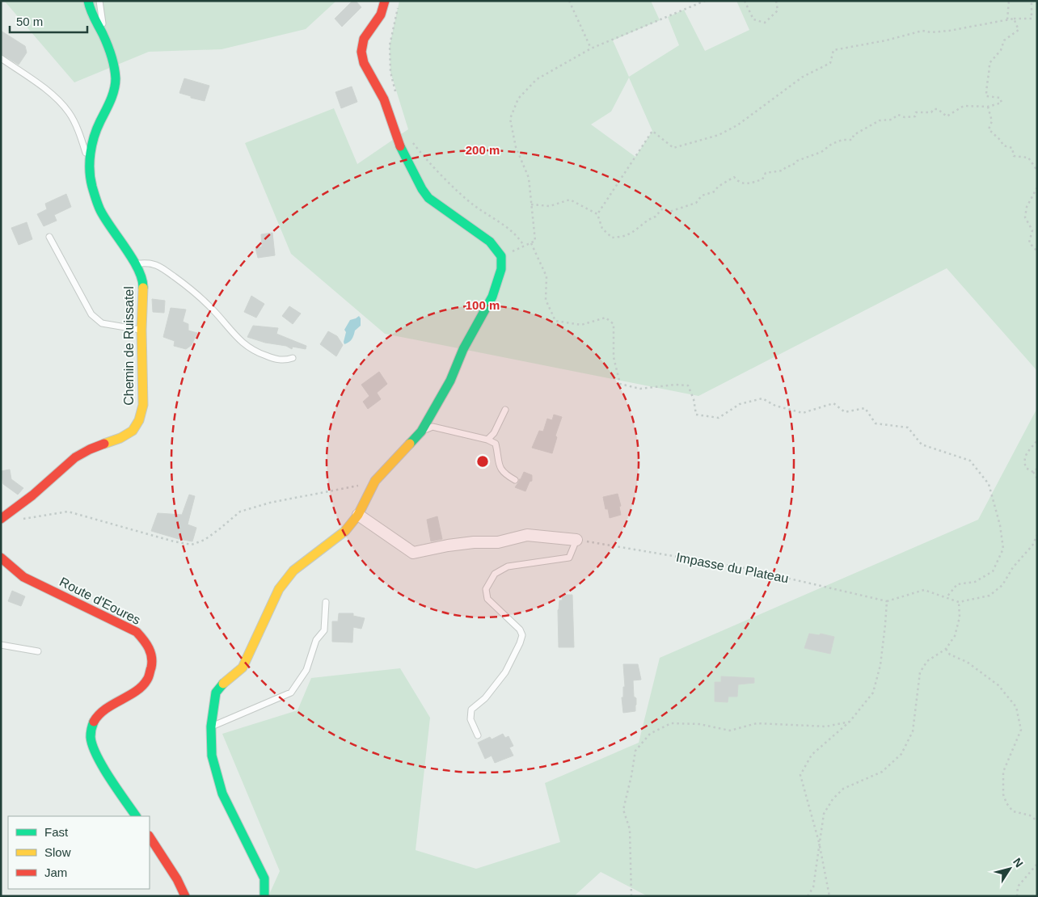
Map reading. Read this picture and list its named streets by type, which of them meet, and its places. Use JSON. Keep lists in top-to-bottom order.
{
  "streets": {
    "street": ["Chemin de Ruissatel", "Route d'Eoures"],
    "path": ["Impasse du Plateau"]
  },
  "legend": ["Fast", "Slow", "Jam"],
  "scale_bar": "50 m",
  "north": "top right",
  "rings": ["200 m", "100 m"]
}
